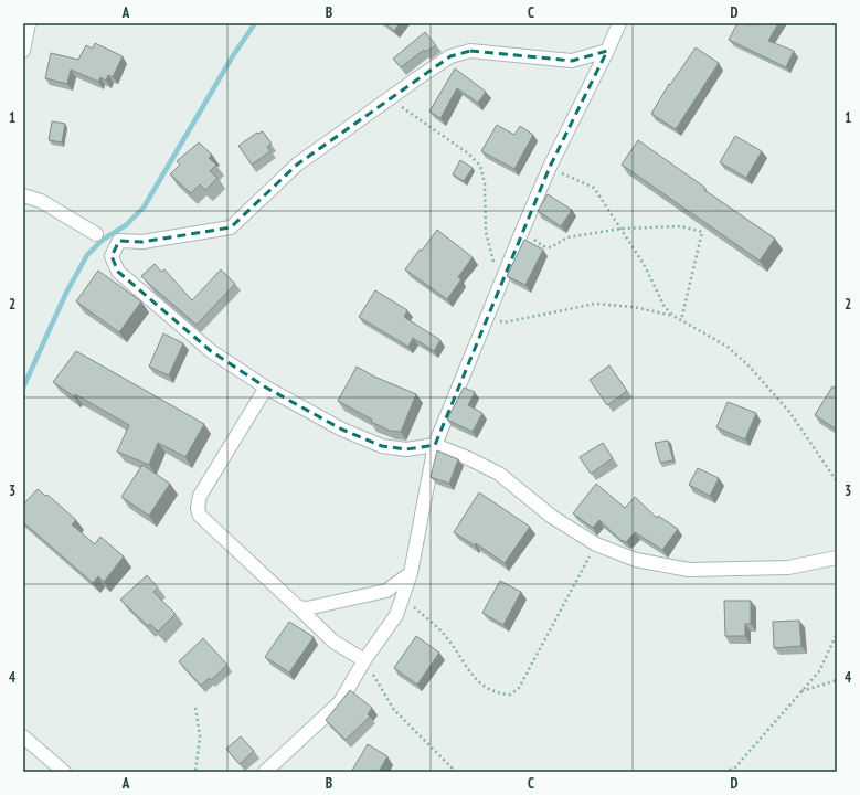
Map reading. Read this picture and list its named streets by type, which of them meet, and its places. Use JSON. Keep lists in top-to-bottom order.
{
  "grid": {
    "columns": [
      "A",
      "B",
      "C",
      "D"
    ],
    "rows": [
      "1",
      "2",
      "3",
      "4"
    ]
  }
}
